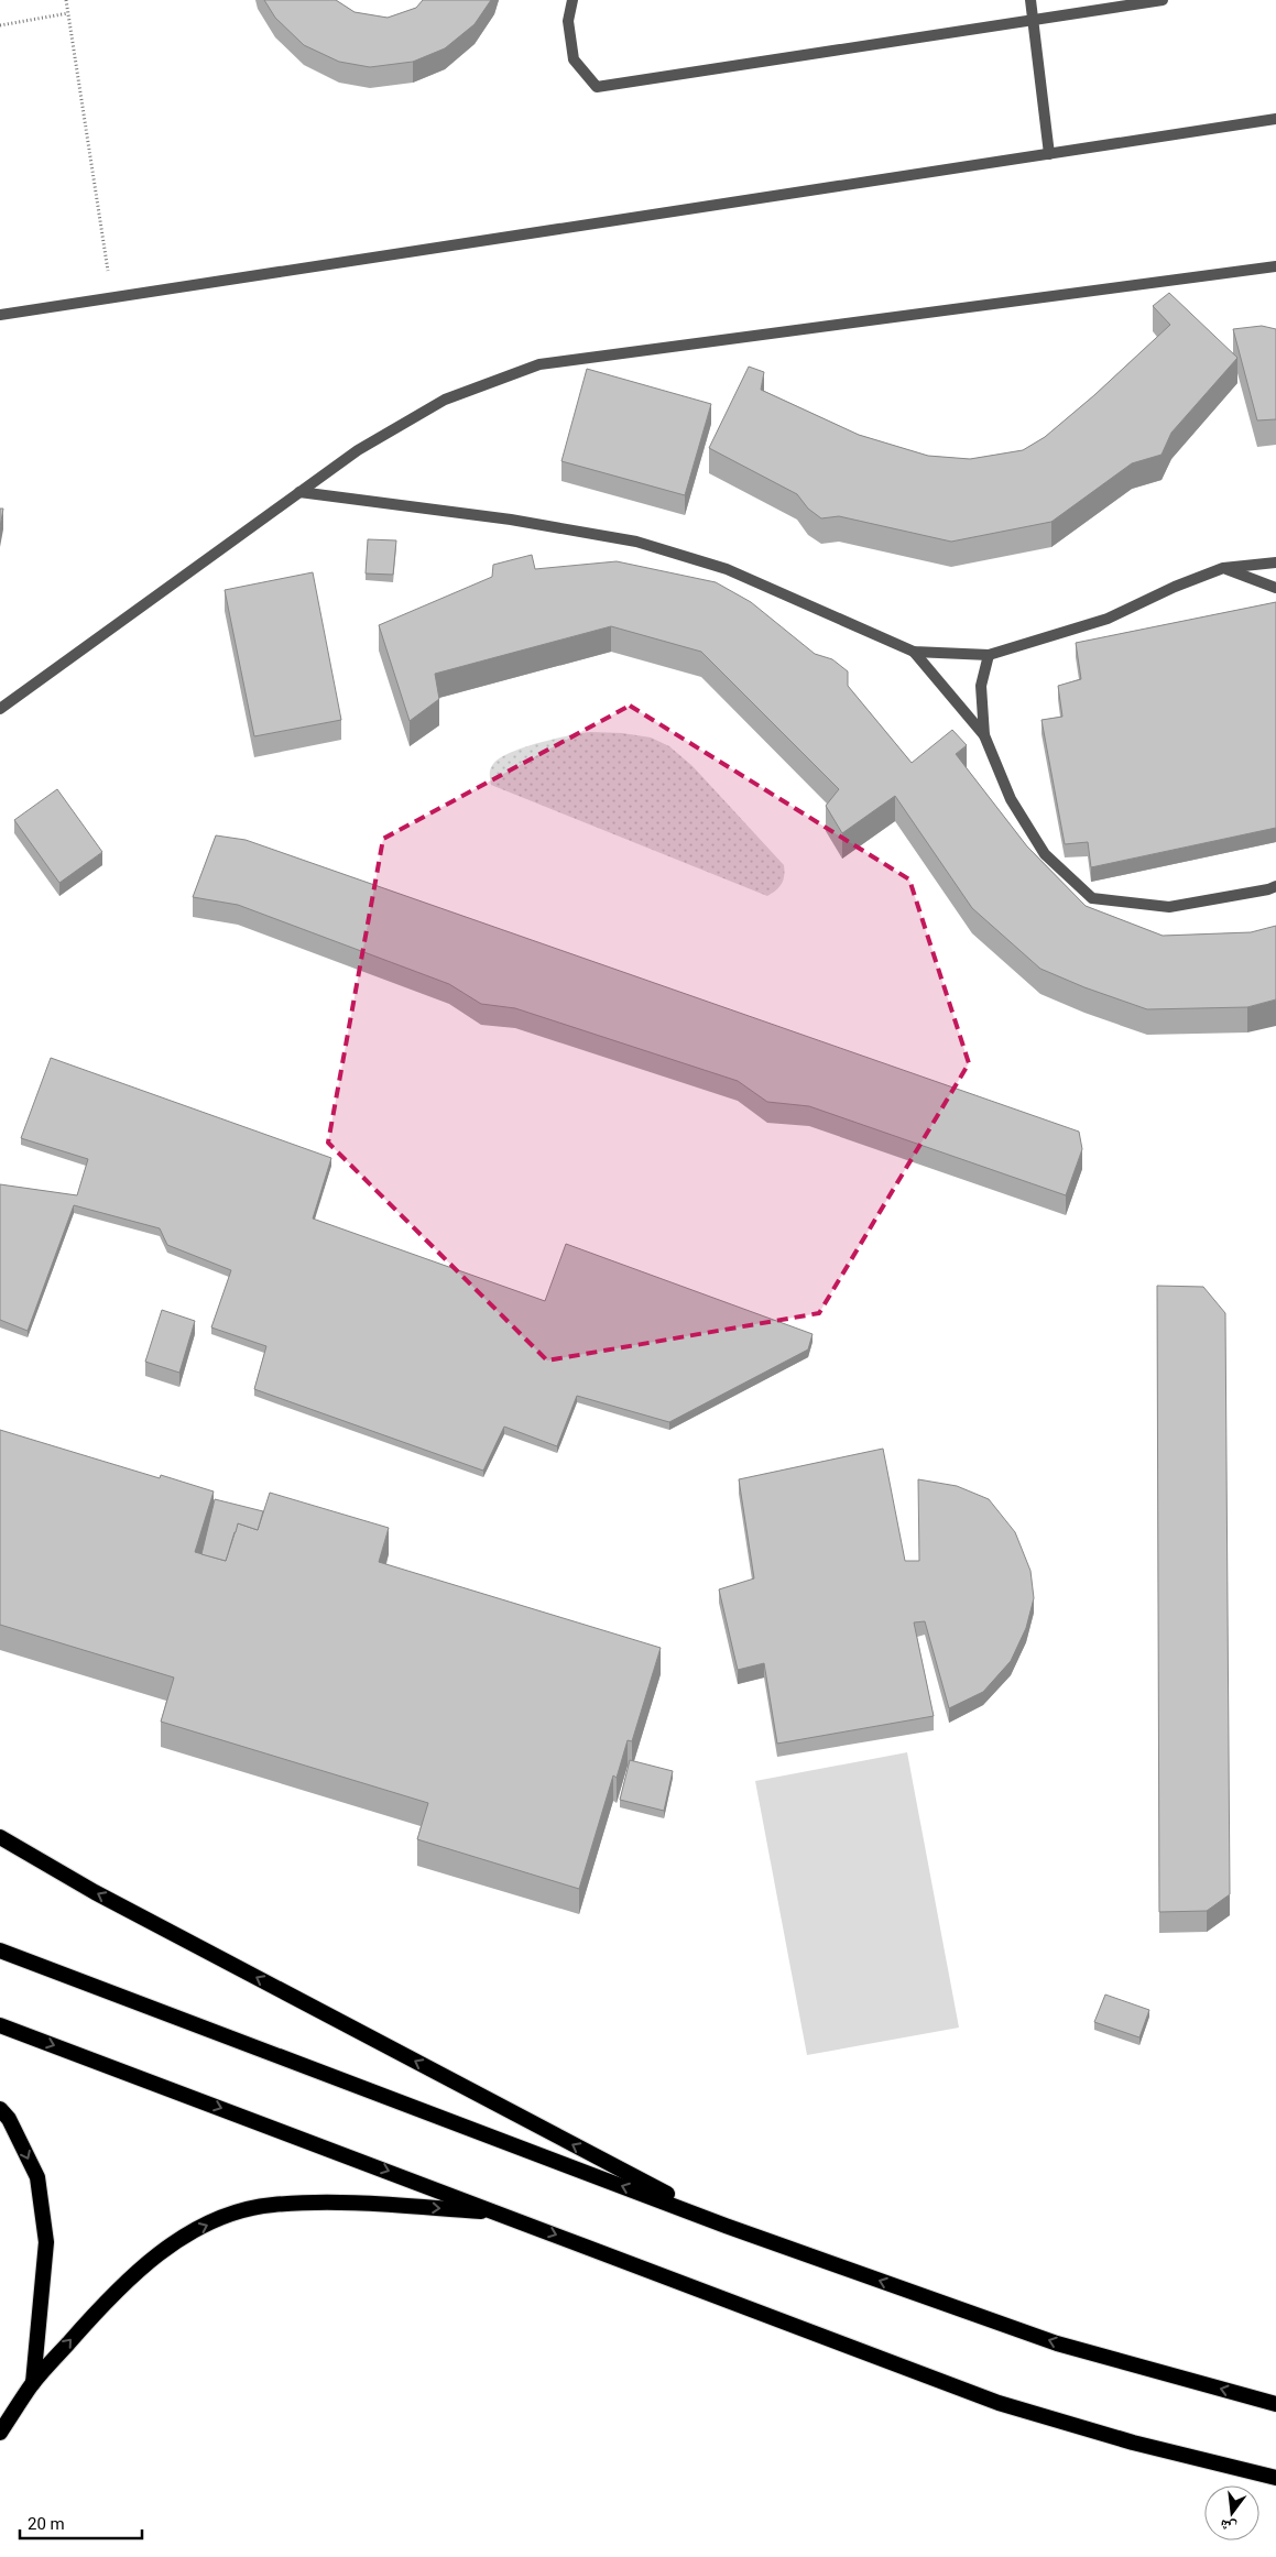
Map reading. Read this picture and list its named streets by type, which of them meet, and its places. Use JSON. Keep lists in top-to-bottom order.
{
  "scale_bar": "20 m",
  "north": "bottom"
}
